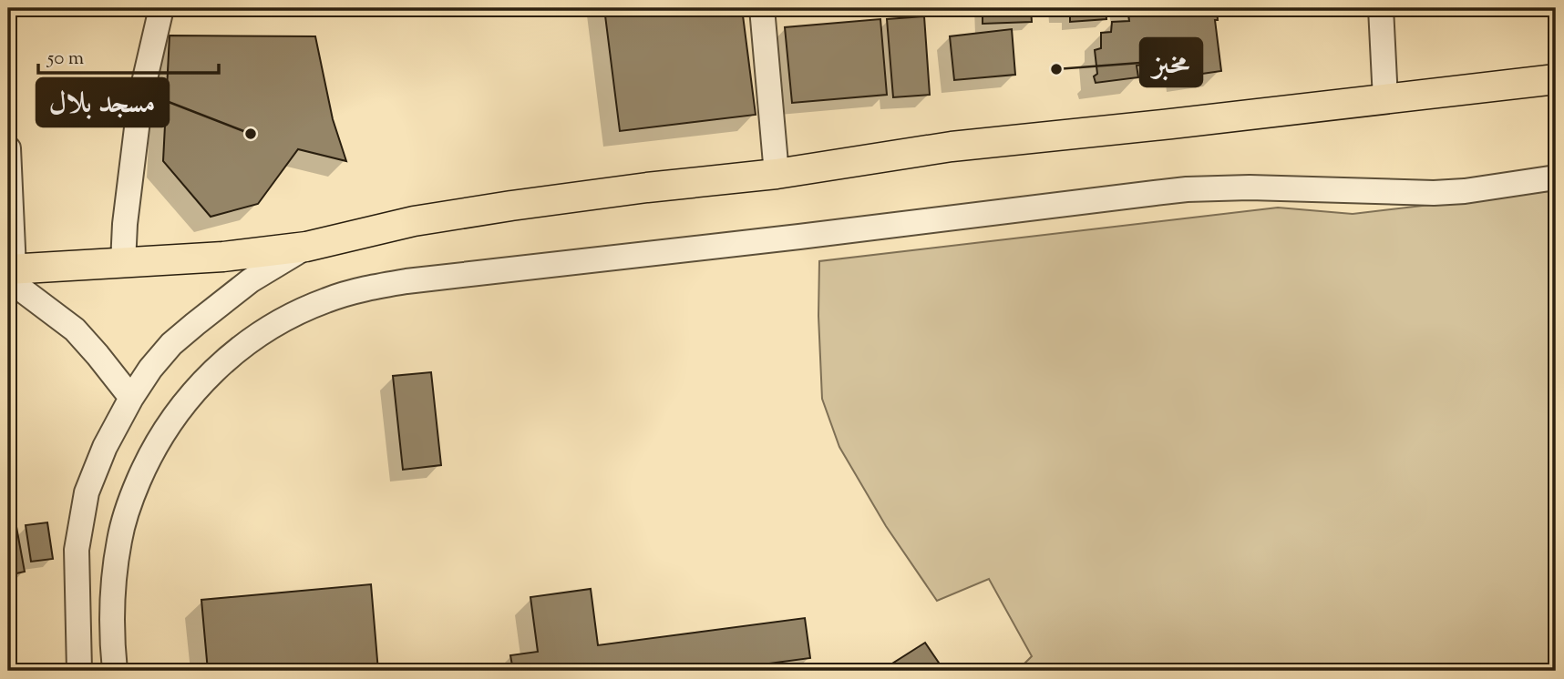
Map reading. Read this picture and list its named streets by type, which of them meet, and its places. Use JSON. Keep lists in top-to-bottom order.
{
  "places": ["مخبز", "مسجد بلال"],
  "scale_bar": "50 m"
}
